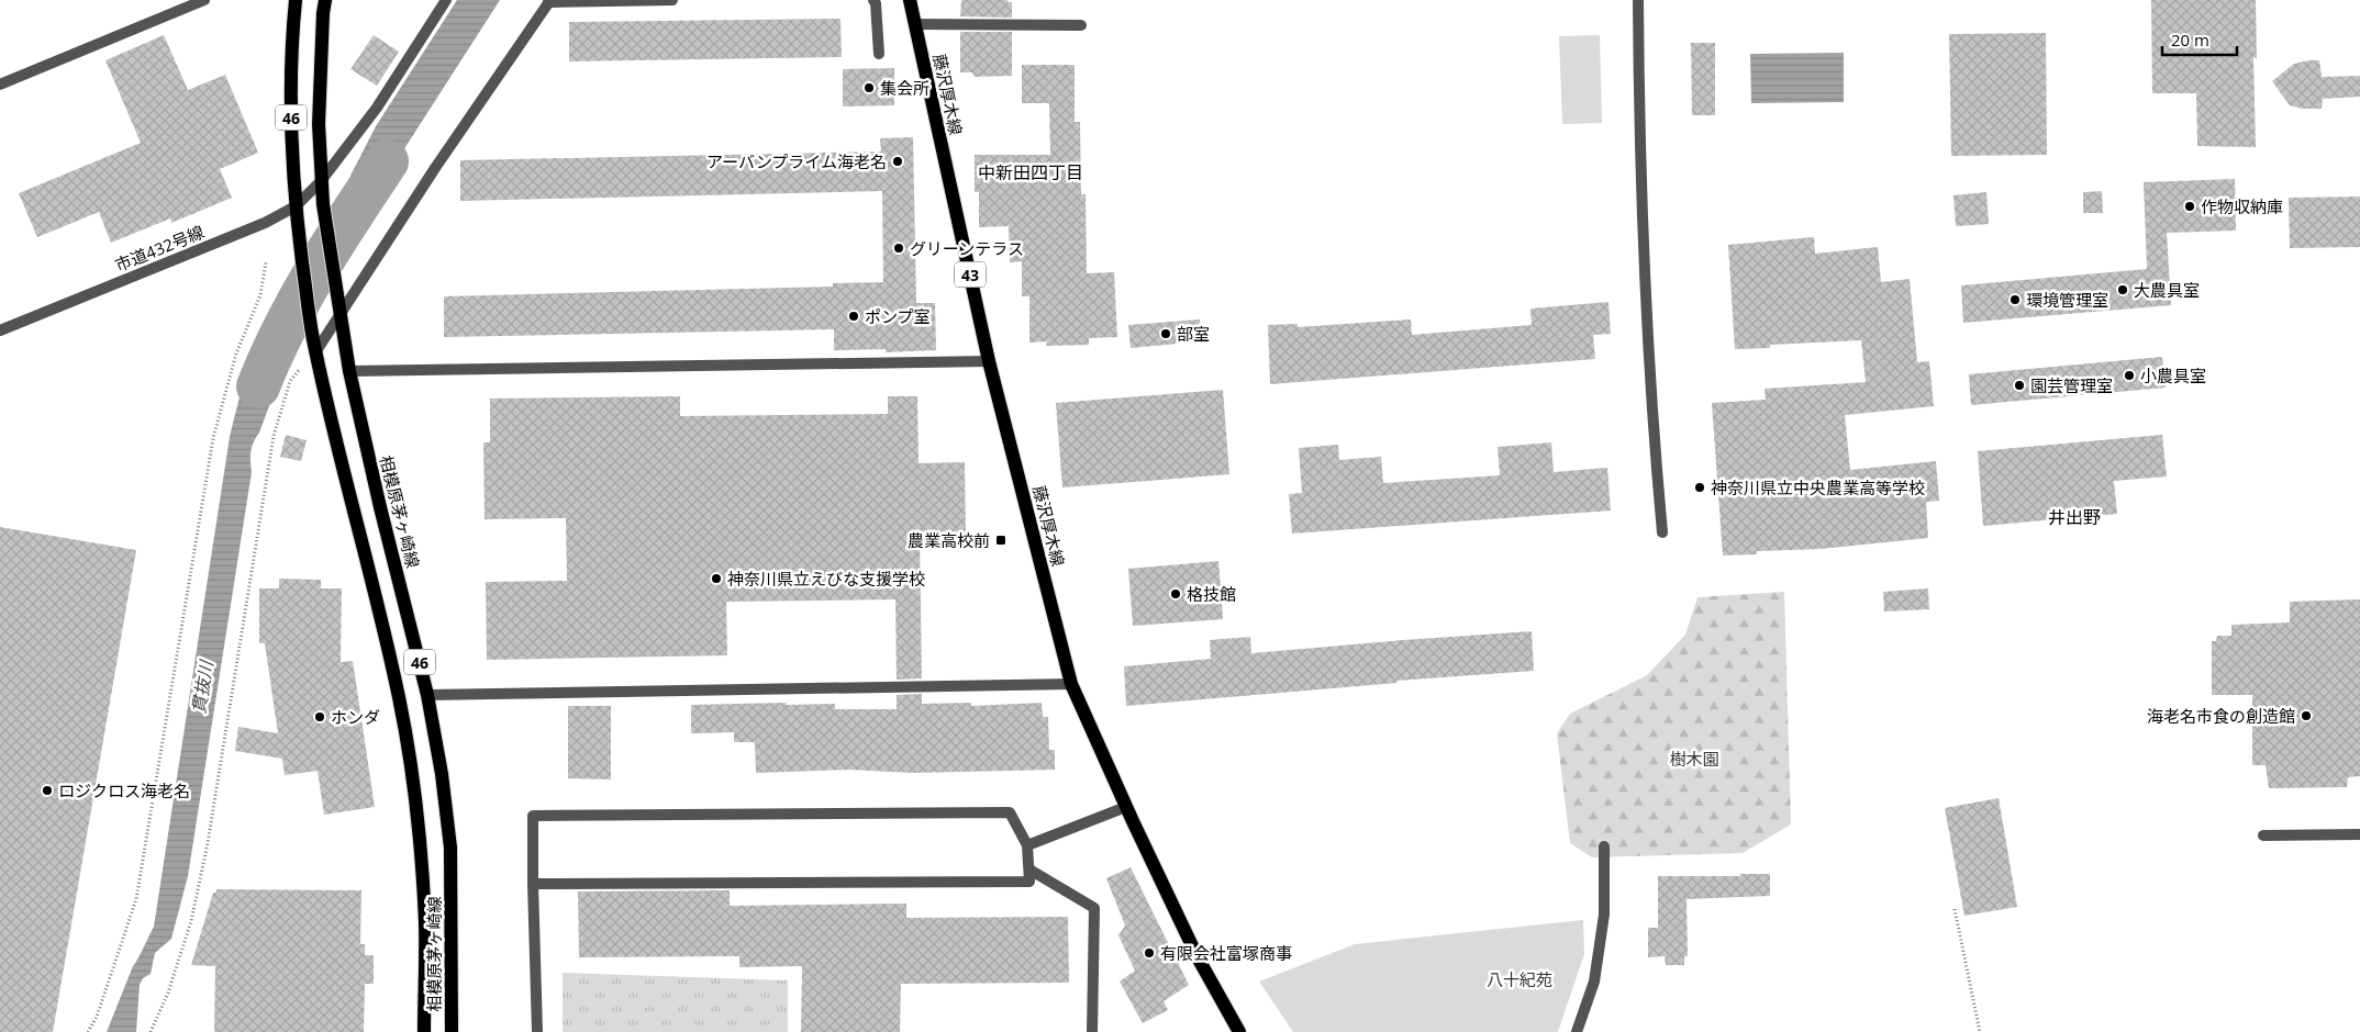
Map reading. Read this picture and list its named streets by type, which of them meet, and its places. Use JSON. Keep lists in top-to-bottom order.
{
  "streets": {
    "main road": [
      "藤沢厚木線",
      "46",
      "43",
      "相模原茅ヶ崎線"
    ],
    "street": ["市道432号線"]
  },
  "crossings": [
    ["市道432号線", "相模原茅ヶ崎線"]
  ],
  "districts": ["中新田四丁目", "井出野"],
  "water": ["貫抜川"],
  "parks": ["樹木園", "八十紀苑"],
  "places": {
    "other": [
      "集会所",
      "アーバンプライム海老名",
      "作物収納庫",
      "グリーンテラス",
      "大農具室",
      "環境管理室",
      "ポンプ室",
      "部室",
      "小農具室",
      "園芸管理室",
      "神奈川県立中央農業高等学校",
      "神奈川県立えびな支援学校",
      "格技館",
      "海老名市食の創造館",
      "ホンダ",
      "ロジクロス海老名",
      "有限会社富塚商事"
    ],
    "transit": ["農業高校前"]
  },
  "scale_bar": "20 m"
}
